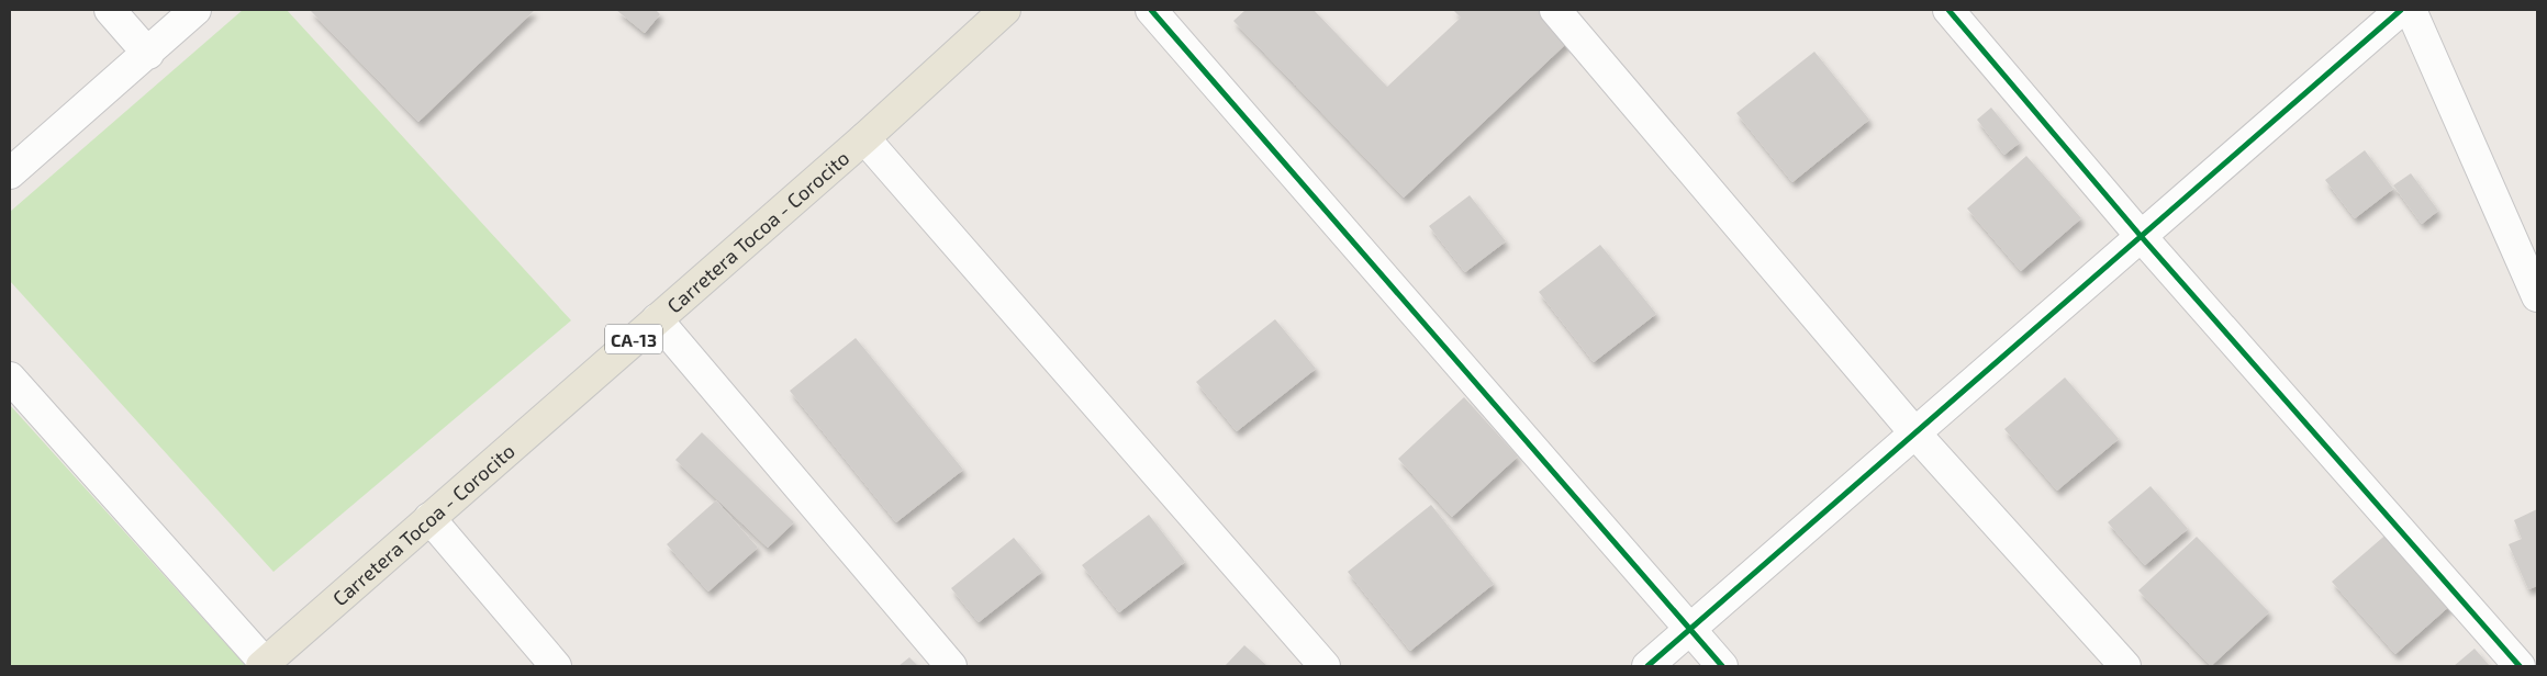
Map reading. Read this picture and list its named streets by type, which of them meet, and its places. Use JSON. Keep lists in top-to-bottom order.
{
  "streets": {
    "main road": ["Carretera Tocoa - Corocito", "CA-13"]
  }
}
